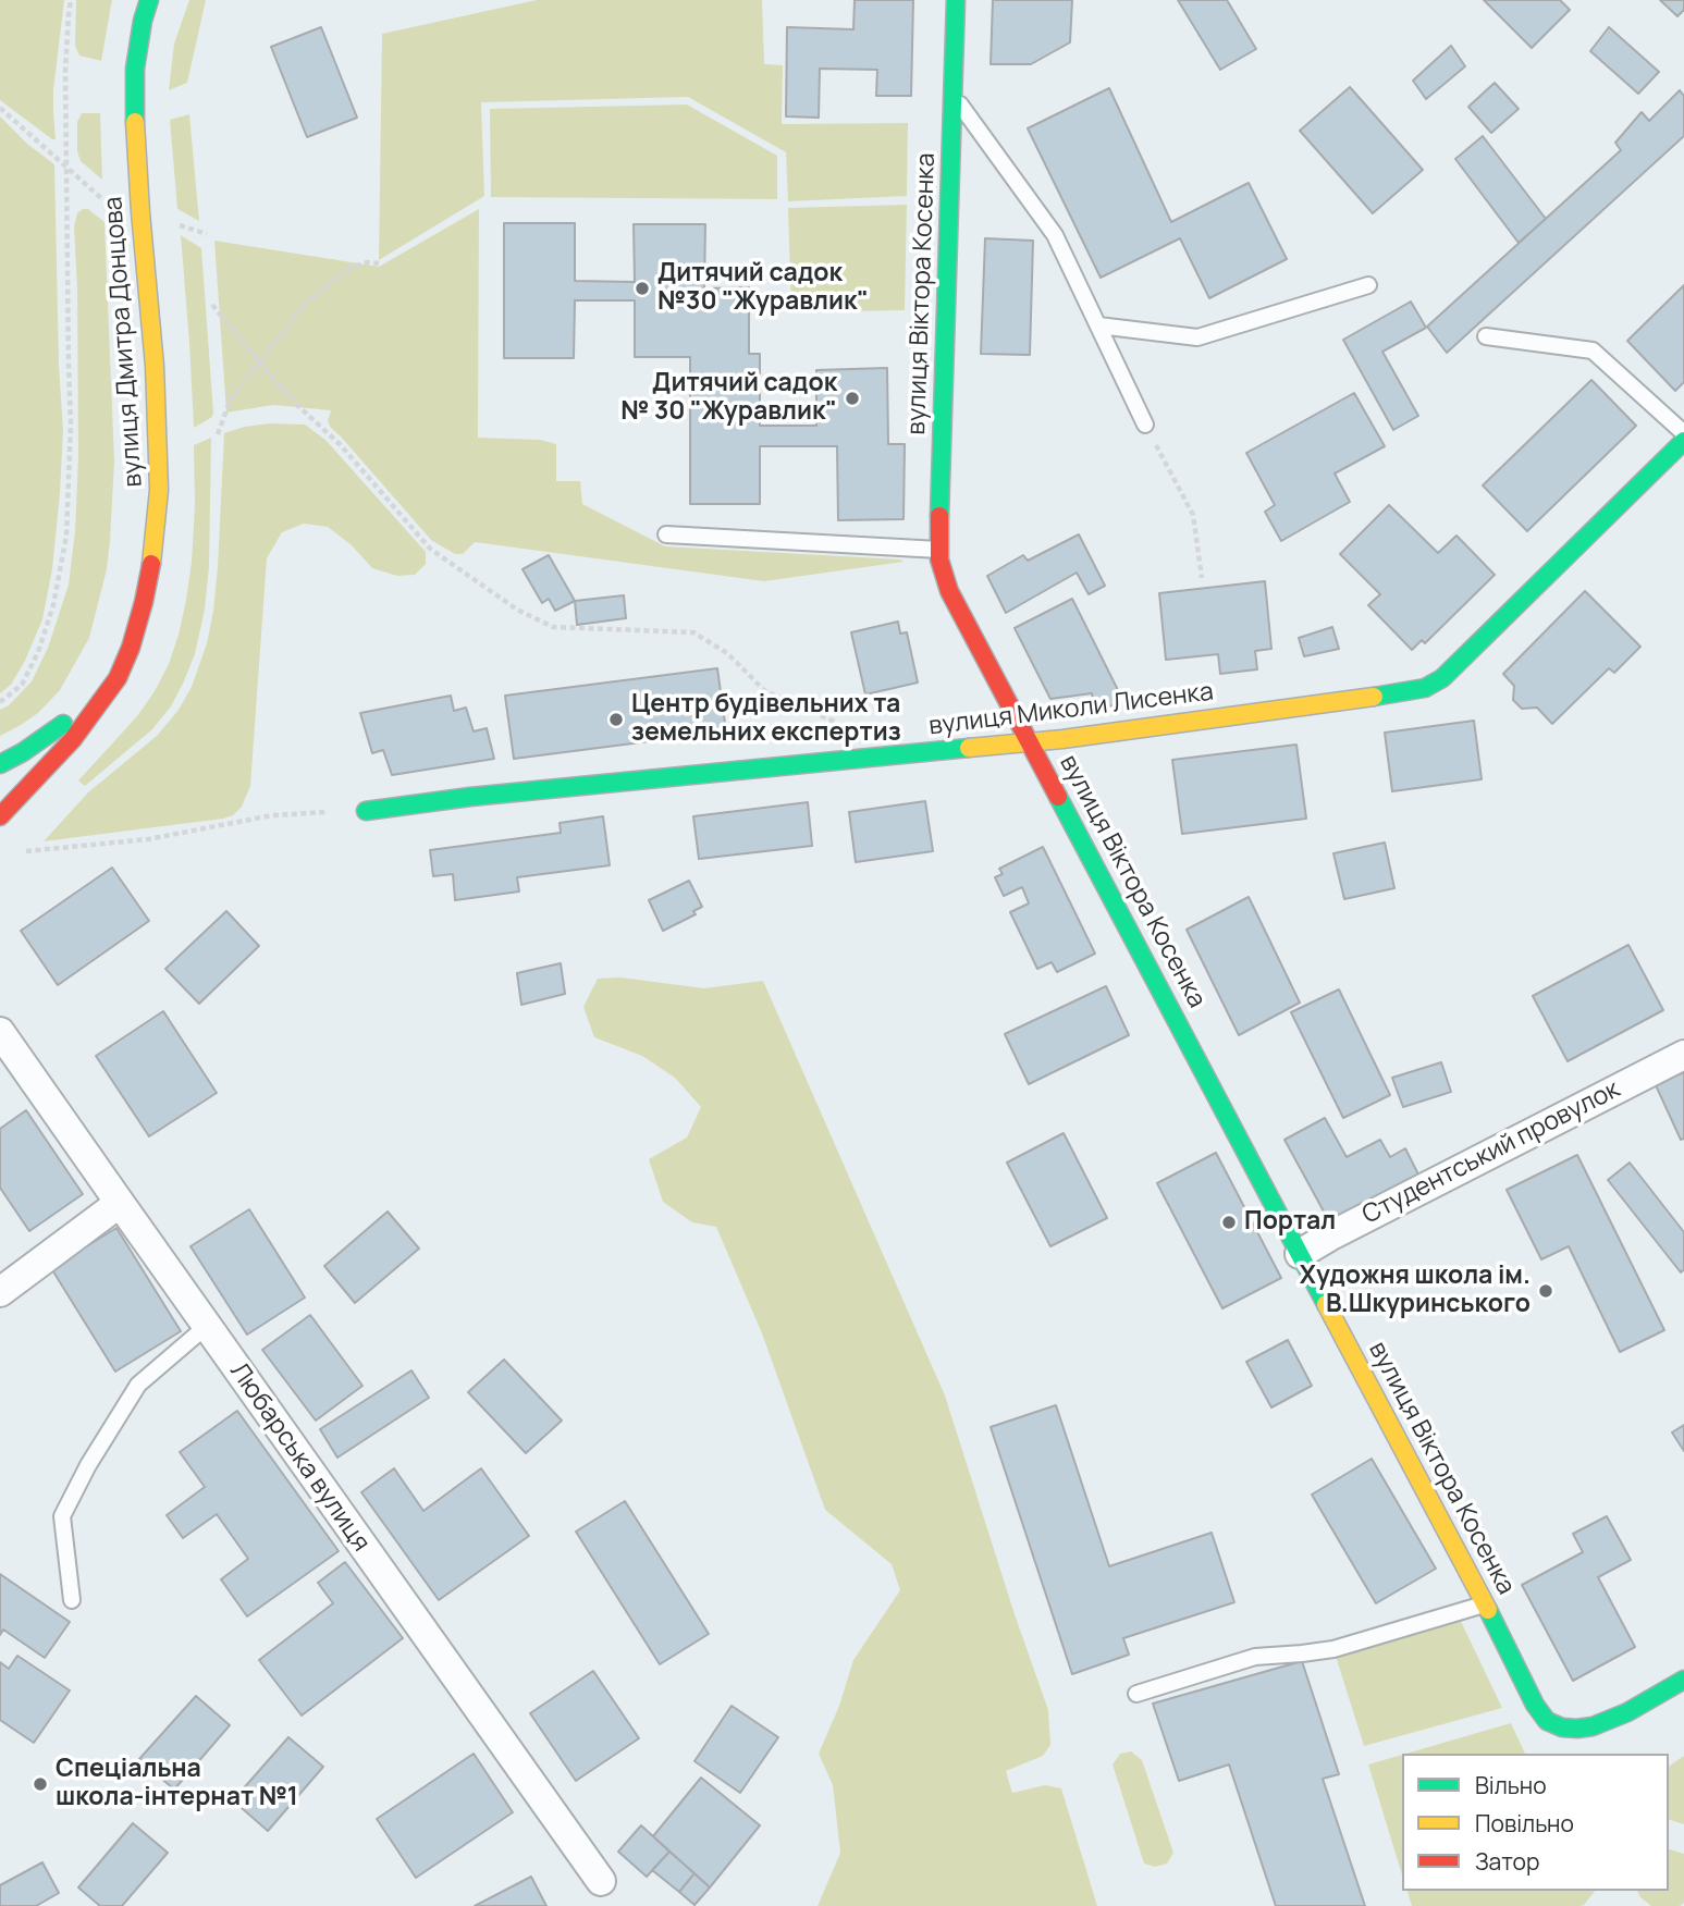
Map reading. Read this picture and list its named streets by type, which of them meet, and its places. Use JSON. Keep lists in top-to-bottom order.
{
  "streets": {
    "street": [
      "вулиця Віктора Косенка",
      "вулиця Дмитра Донцова",
      "вулиця Миколи Лисенка",
      "Студентський провулок",
      "Любарська вулиця"
    ]
  },
  "crossings": [
    ["вулиця Віктора Косенка", "вулиця Миколи Лисенка"],
    ["вулиця Віктора Косенка", "Студентський провулок"]
  ],
  "places": [
    "Дитячий садок №30 \"Журавлик\"",
    "Дитячий садок № 30 \"Журавлик\"",
    "Центр будівельних та земельних експертиз",
    "Портал",
    "Художня школа ім. В.Шкуринського",
    "Спеціальна школа-інтернат №1"
  ],
  "legend": ["Вільно", "Повільно", "Затор"]
}
